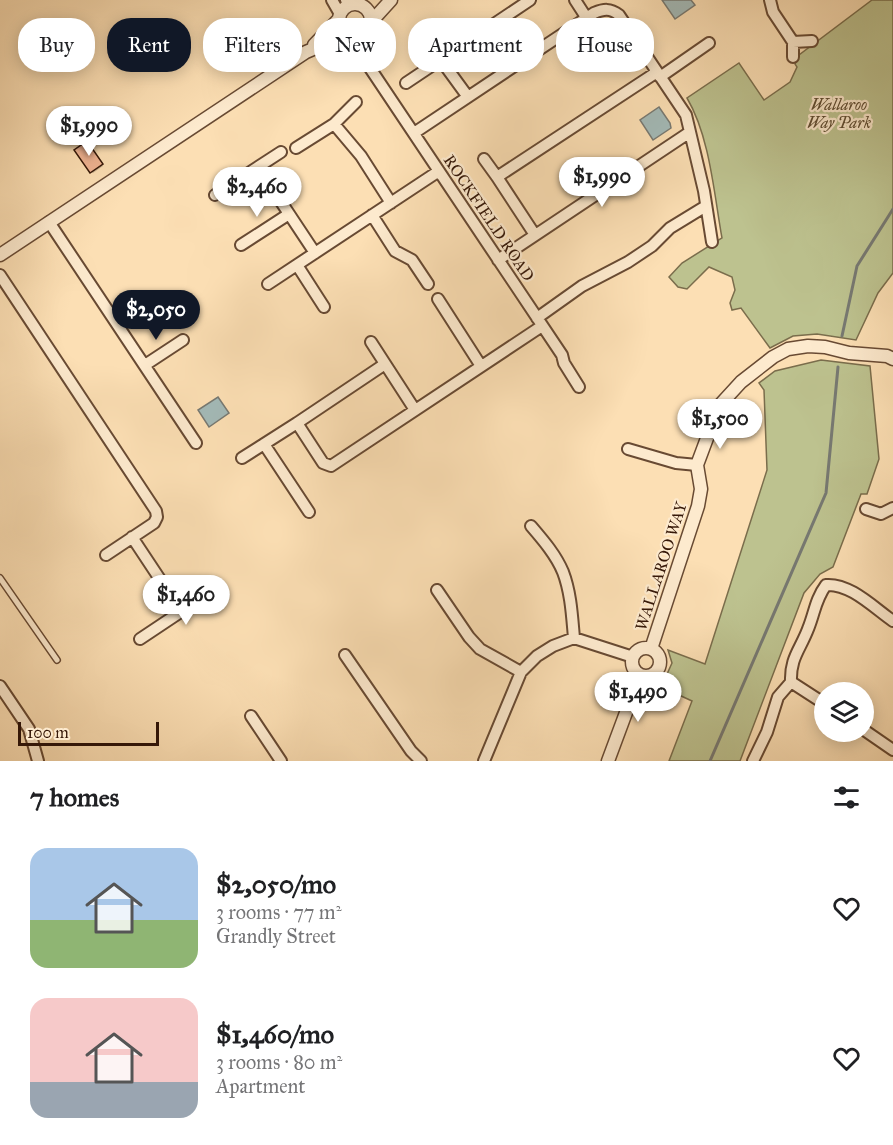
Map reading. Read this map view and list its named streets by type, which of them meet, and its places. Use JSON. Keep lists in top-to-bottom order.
{
  "streets": {
    "street": ["ROCKFIELD ROAD", "WALLAROO WAY"]
  },
  "parks": ["Wallaroo Way Park"],
  "scale_bar": "100 m",
  "page": {
    "chip": [
      "Buy",
      "Rent",
      "Filters",
      "New",
      "Apartment",
      "House"
    ],
    "price": [
      "$1,990",
      "$1,990",
      "$2,460",
      "$2,050",
      "$1,500",
      "$1,460",
      "$1,490"
    ],
    "scale": "100 m",
    "heading": "7 homes",
    "list": [
      {
        "name": "$2,050/mo",
        "note": "3 rooms · 77 m² · Grandly Street"
      },
      {
        "name": "$1,460/mo",
        "note": "3 rooms · 80 m² · Apartment"
      }
    ]
  }
}
